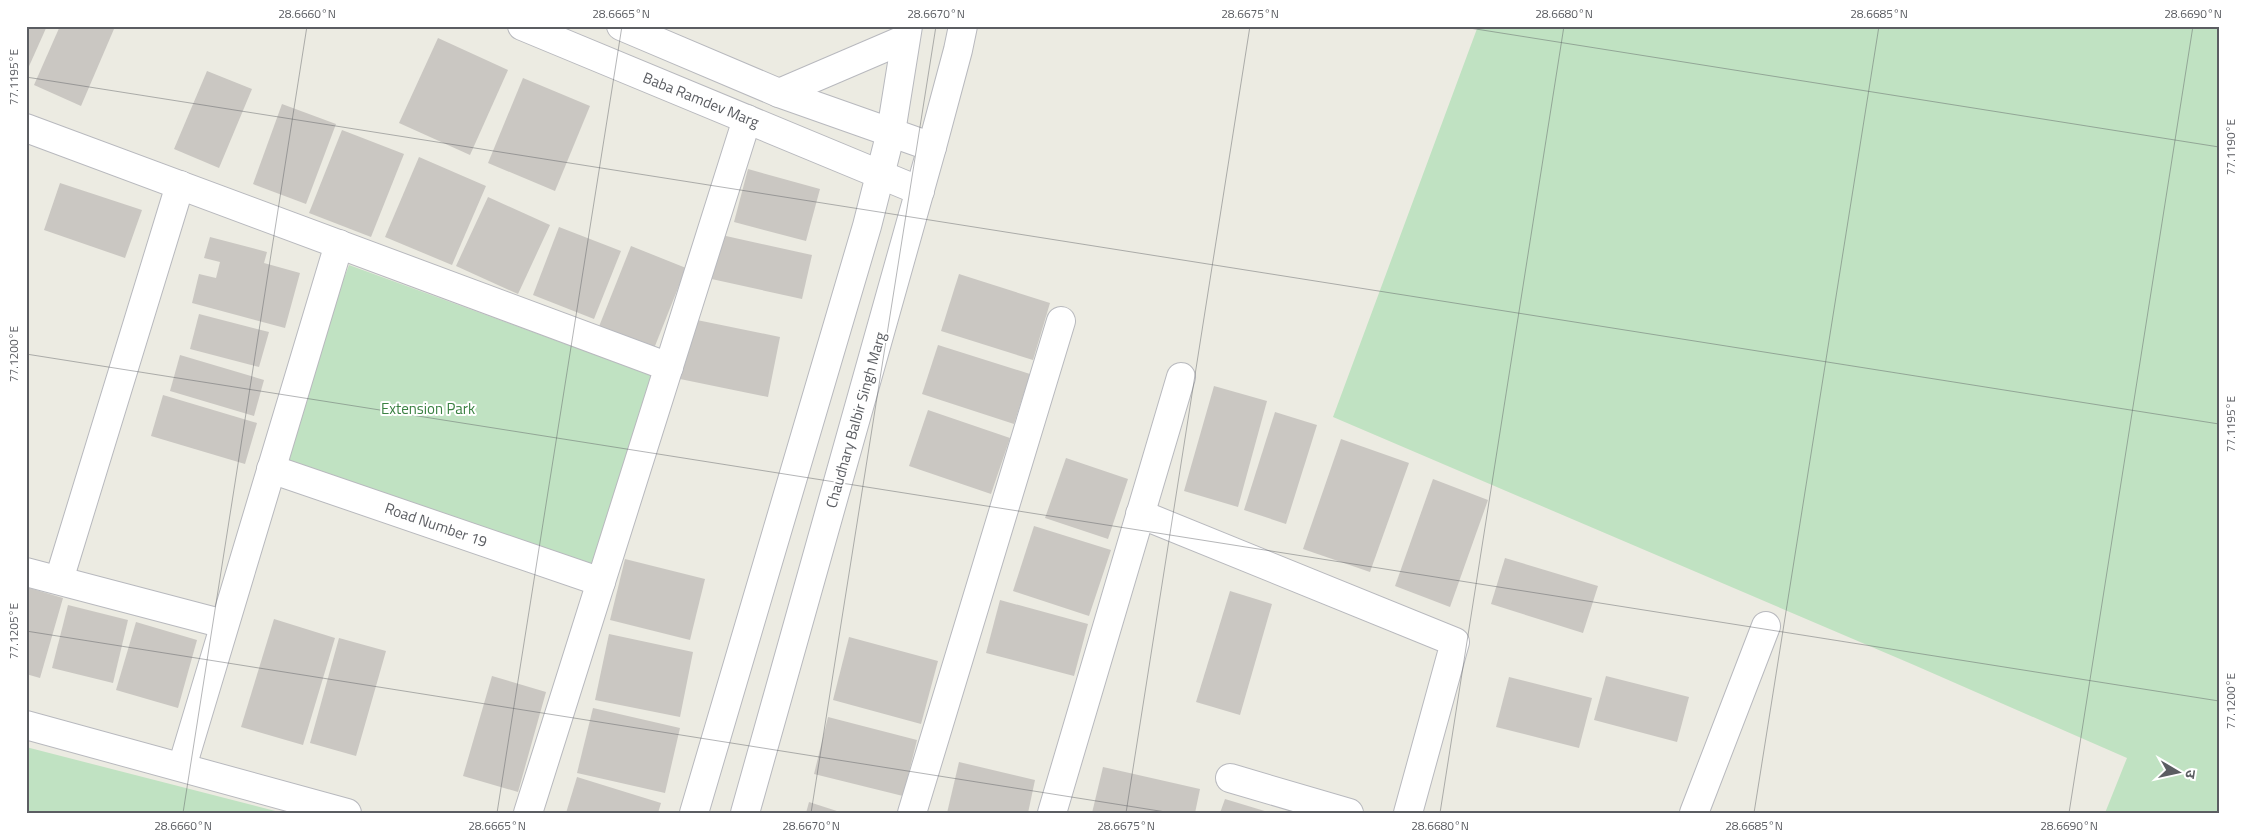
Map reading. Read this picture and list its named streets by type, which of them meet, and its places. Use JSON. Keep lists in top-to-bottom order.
{
  "streets": {
    "street": ["Baba Ramdev Marg", "Chaudhary Balbir Singh Marg", "Road Number 19"]
  },
  "crossings": [
    ["Baba Ramdev Marg", "Chaudhary Balbir Singh Marg"]
  ],
  "parks": ["Extension Park"],
  "north": "right",
  "coordinates": [
    "28.6660°N",
    "28.6665°N",
    "28.6670°N",
    "28.6675°N",
    "28.6680°N",
    "28.6685°N",
    "28.6690°N",
    "77.1195°E",
    "77.1190°E",
    "77.1200°E",
    "77.1205°E"
  ]
}
